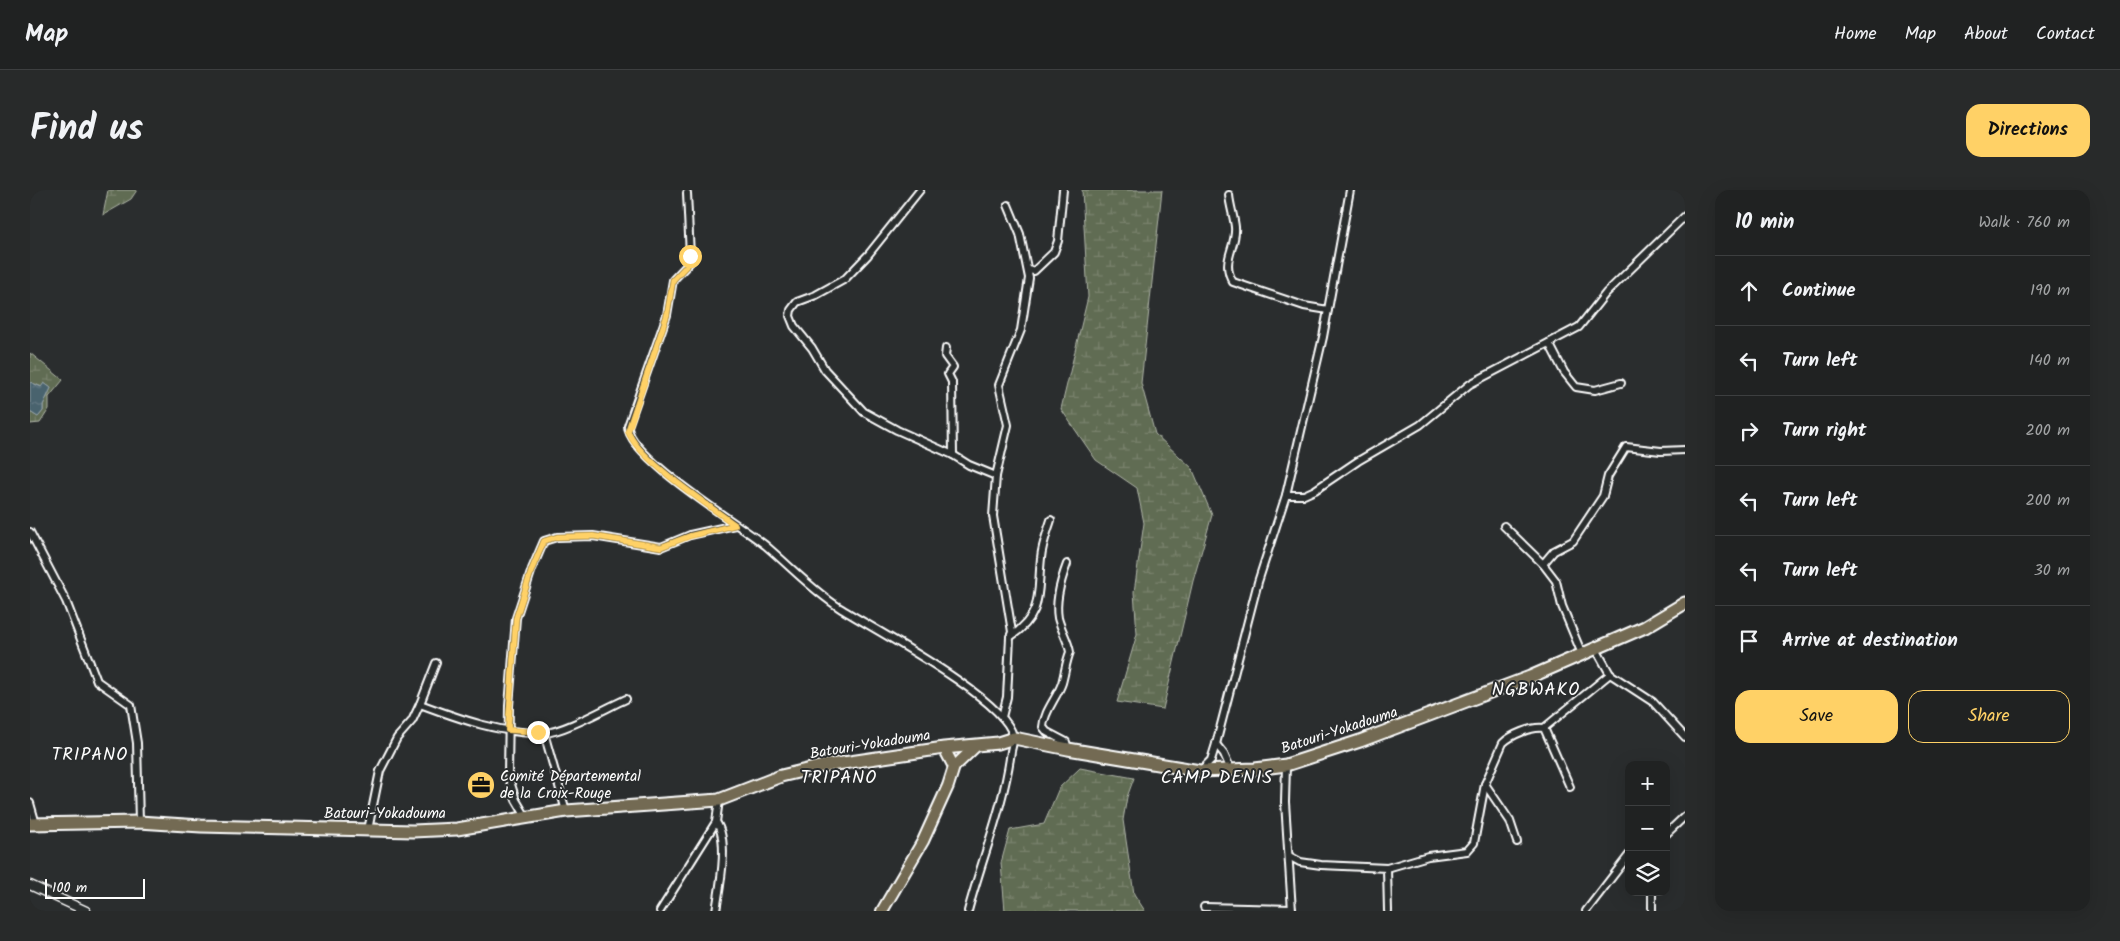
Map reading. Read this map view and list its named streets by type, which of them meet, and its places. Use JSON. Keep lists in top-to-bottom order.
{
  "streets": {
    "highway": ["Batouri-Yokadouma"]
  },
  "districts": [
    "NGBWAKO",
    "TRIPANO",
    "TRIPANO",
    "CAMP DENIS"
  ],
  "places": {
    "office": ["Comité Départemental de la Croix-Rouge"]
  },
  "scale_bar": "100 m",
  "page": {
    "header": "Map",
    "nav": [
      "Home",
      "Map",
      "About",
      "Contact"
    ],
    "title": "Find us",
    "buttons": [
      "Directions",
      ["Save", "Share"]
    ],
    "heading": ["10 min", "Walk · 760 m"],
    "list": [
      ["Continue", "190 m"],
      ["Turn left", "140 m"],
      ["Turn right", "200 m"],
      ["Turn left", "200 m"],
      ["Turn left", "30 m"],
      "Arrive at destination"
    ],
    "map_buttons": ["+", "−"],
    "scale": "100 m"
  }
}
